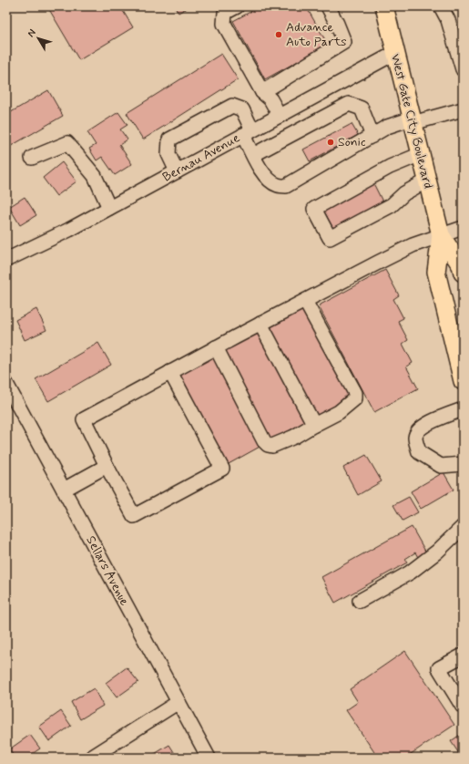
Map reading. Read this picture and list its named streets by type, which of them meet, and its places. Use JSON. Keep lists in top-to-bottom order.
{
  "streets": {
    "main road": ["West Gate City Boulevard"],
    "street": ["Bernau Avenue", "Sellars Avenue"]
  },
  "crossings": [
    ["West Gate City Boulevard", "Bernau Avenue"]
  ],
  "places": ["Advance Auto Parts", "Sonic"],
  "north": "top left"
}
